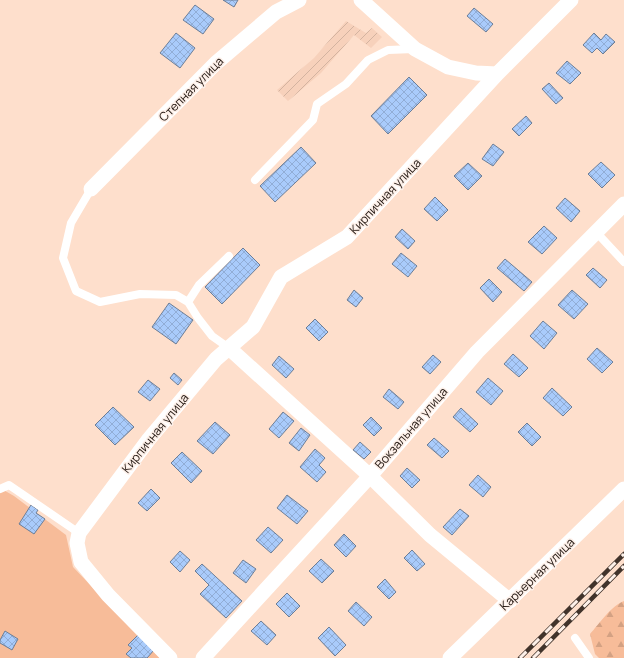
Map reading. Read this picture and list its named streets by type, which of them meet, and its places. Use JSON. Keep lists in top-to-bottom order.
{
  "streets": {
    "street": [
      "Степная улица",
      "Кирпичная улица",
      "Вокзальная улица",
      "Карьерная улица"
    ]
  }
}
